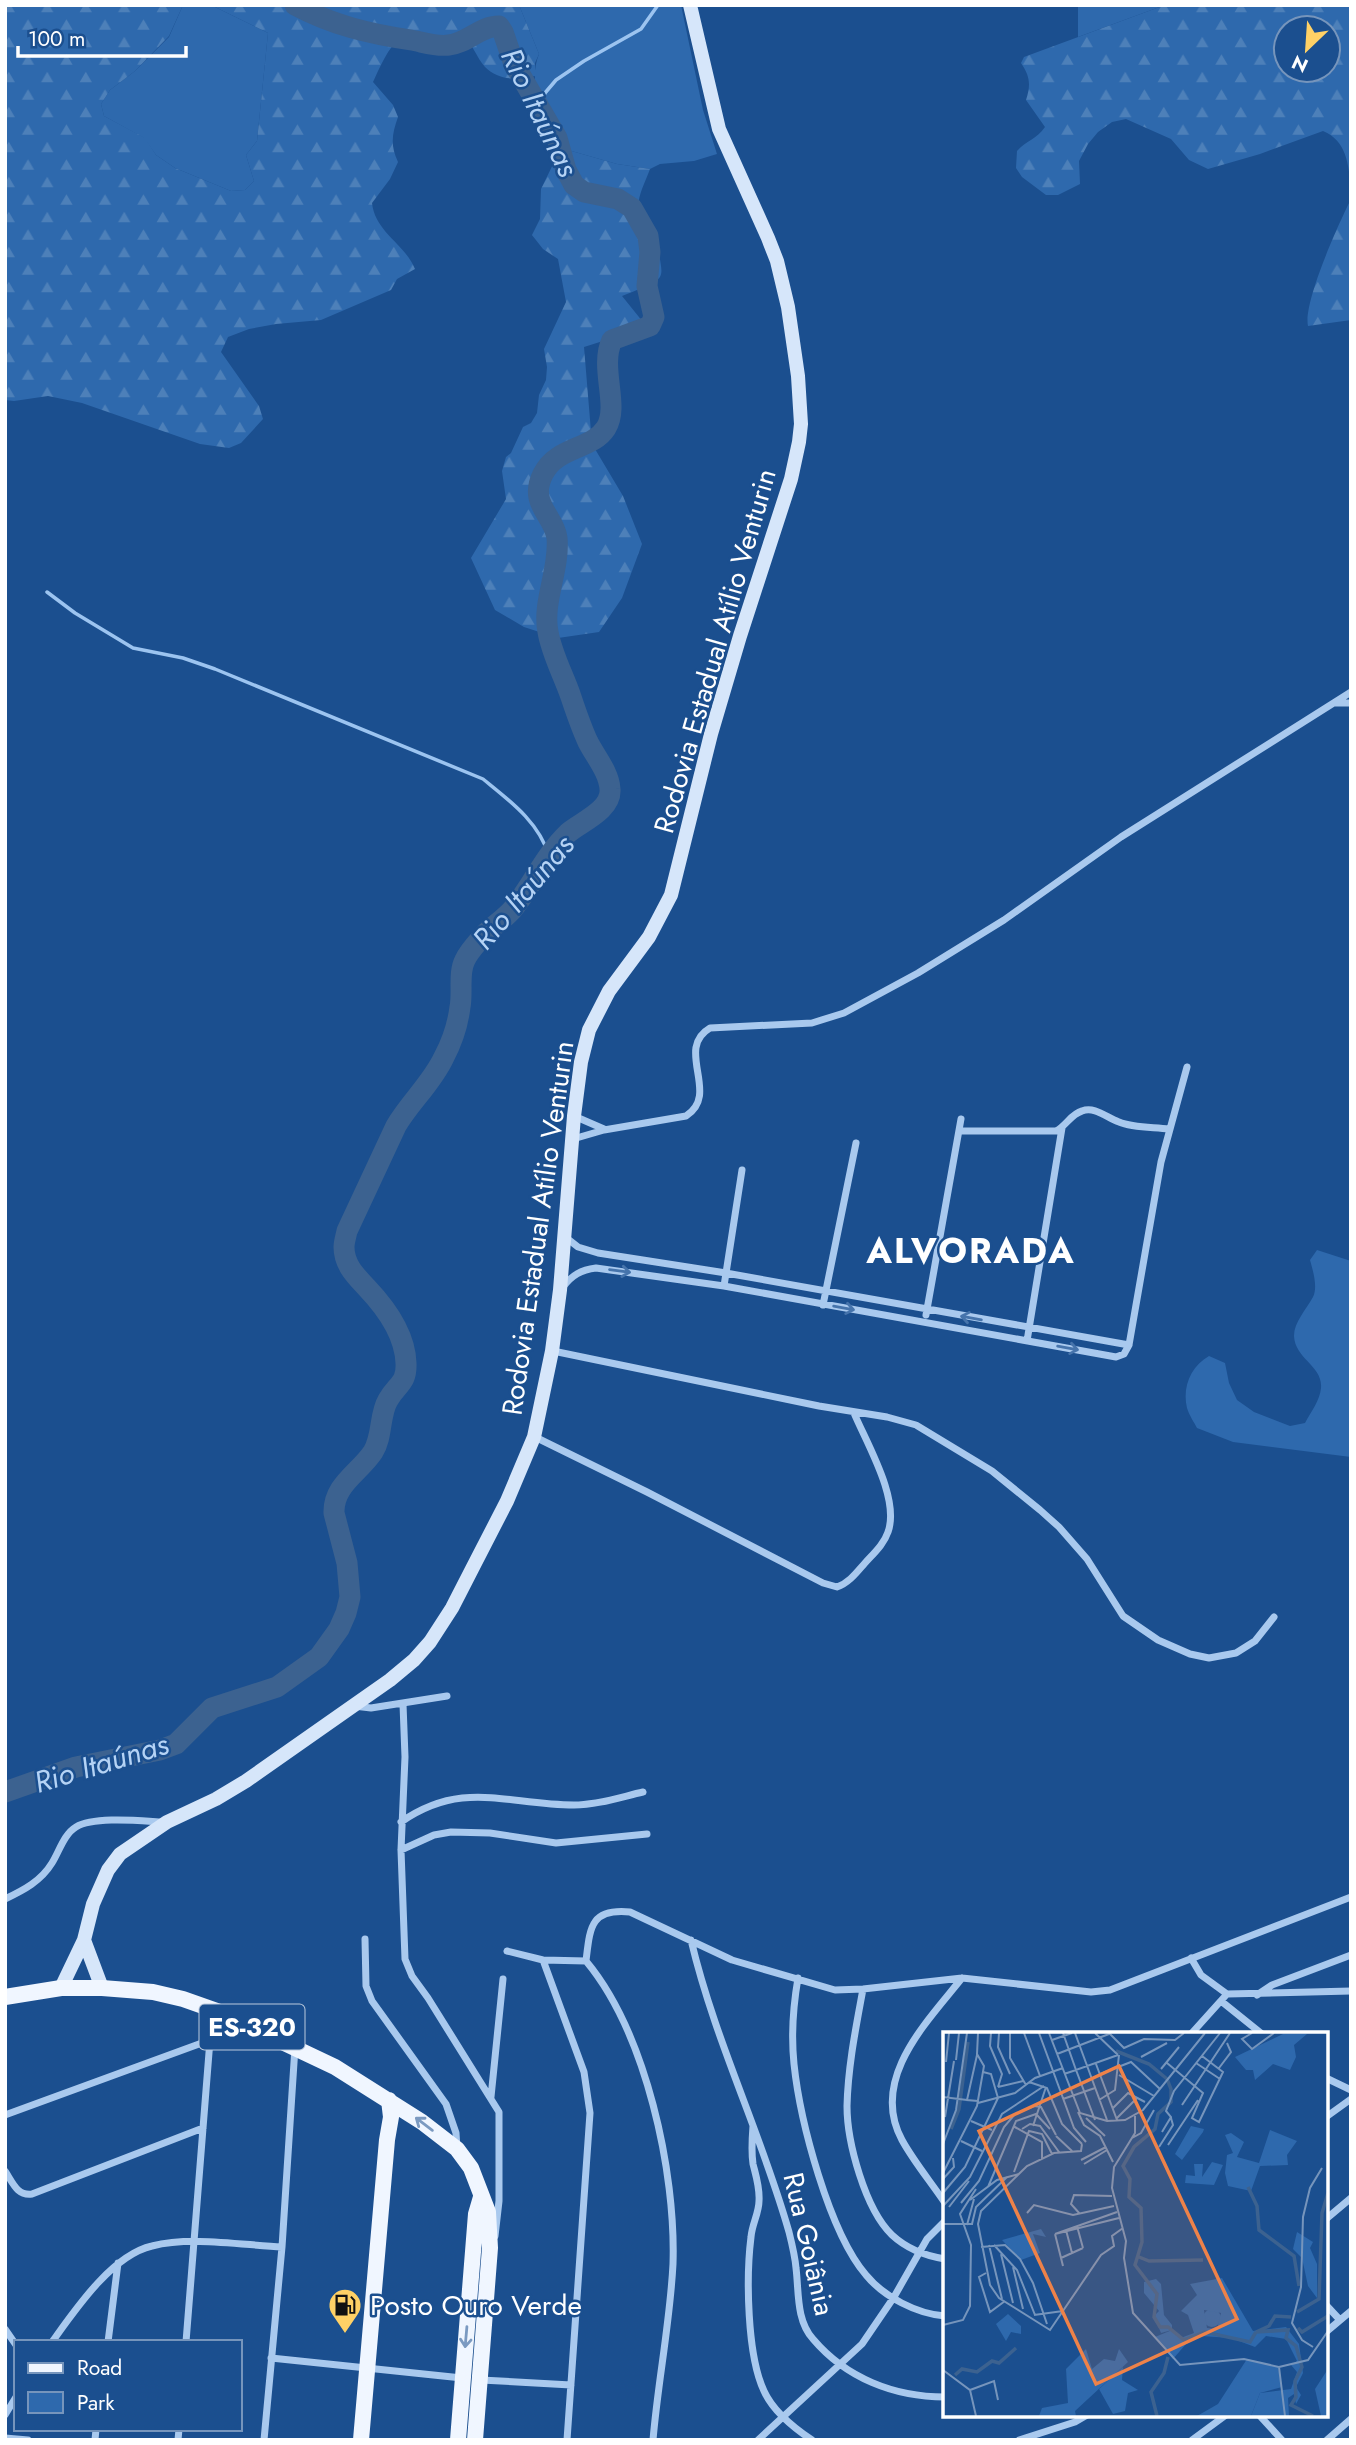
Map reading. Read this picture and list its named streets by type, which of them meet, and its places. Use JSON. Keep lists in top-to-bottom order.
{
  "streets": {
    "main road": ["Rodovia Estadual Atílio Venturin", "ES-320"],
    "street": ["Rua Goiânia"]
  },
  "districts": ["ALVORADA"],
  "water": ["Rio Itaúnas"],
  "places": {
    "fuel station": ["Posto Ouro Verde"]
  },
  "legend": ["Road", "Park"],
  "scale_bar": "100 m",
  "north": "bottom left"
}
